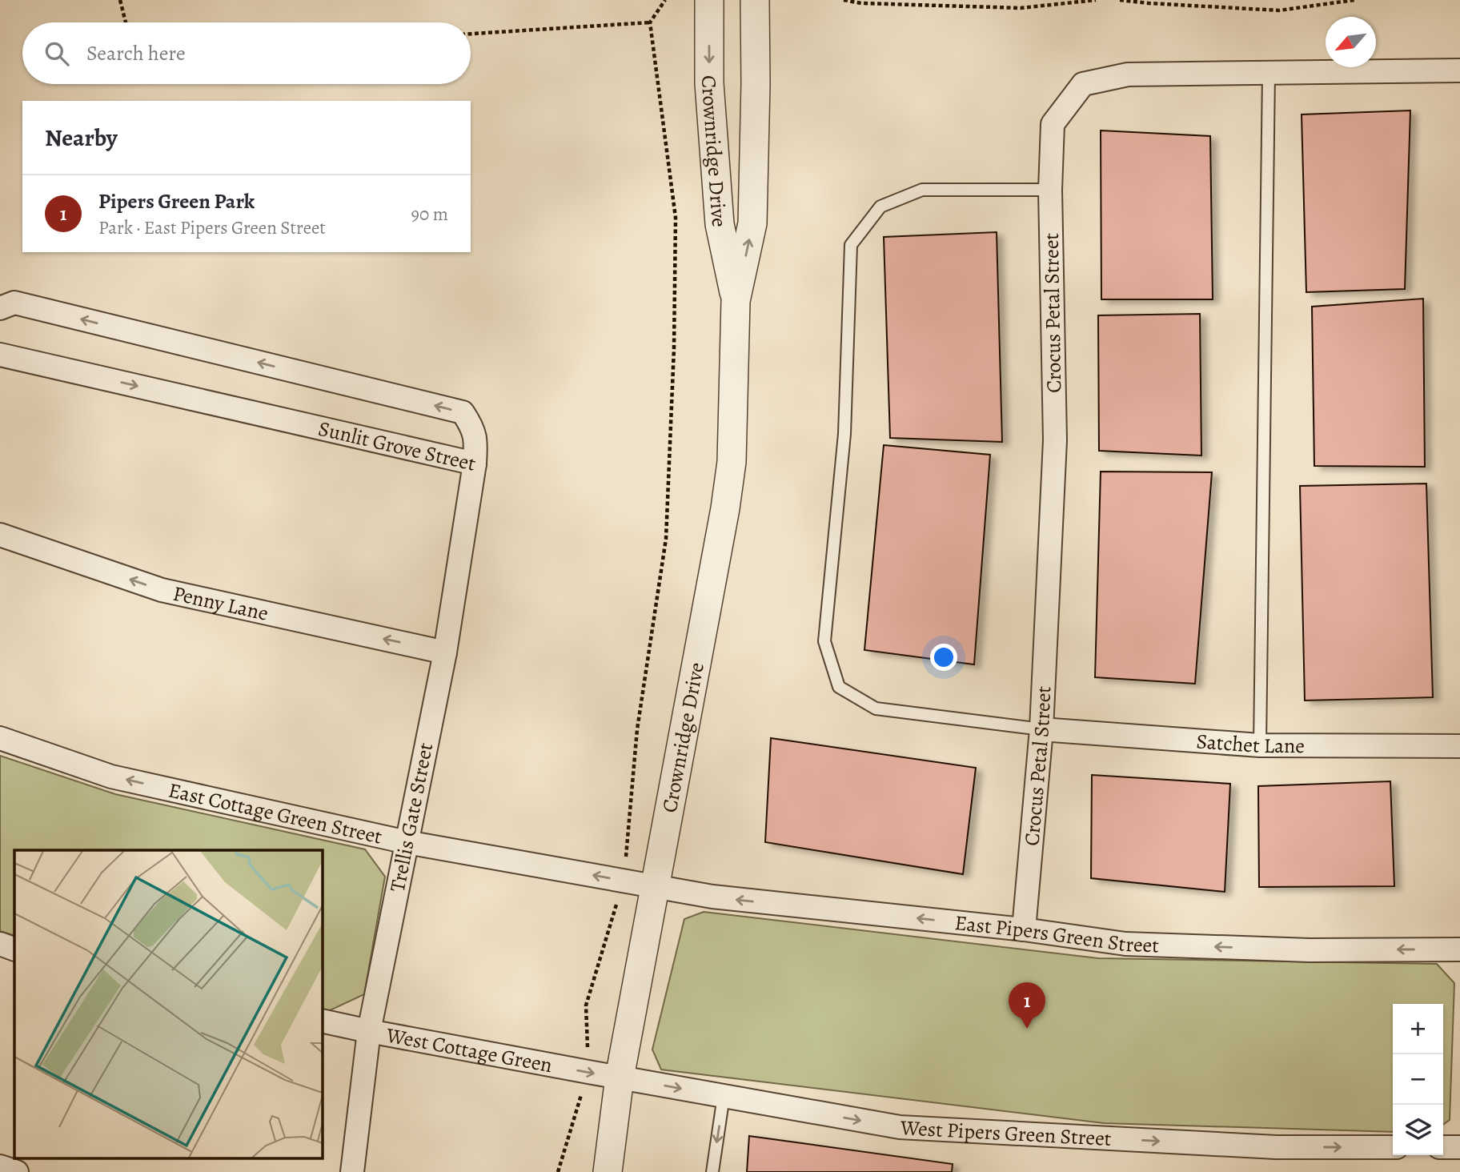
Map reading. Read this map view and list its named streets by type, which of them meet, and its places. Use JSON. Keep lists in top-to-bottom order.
{
  "streets": {
    "street": [
      "Crownridge Drive",
      "Crocus Petal Street",
      "Sunlit Grove Street",
      "Penny Lane",
      "Satchet Lane",
      "East Cottage Green Street",
      "Trellis Gate Street",
      "East Pipers Green Street",
      "West Cottage Green",
      "West Pipers Green Street"
    ]
  },
  "crossings": [
    ["Crownridge Drive", "East Cottage Green Street"],
    ["Crownridge Drive", "East Pipers Green Street"],
    ["Crownridge Drive", "West Cottage Green"],
    ["Crownridge Drive", "West Pipers Green Street"],
    ["Crocus Petal Street", "Satchet Lane"],
    ["Crocus Petal Street", "East Pipers Green Street"],
    ["Sunlit Grove Street", "Trellis Gate Street"],
    ["Penny Lane", "Trellis Gate Street"],
    ["East Cottage Green Street", "Trellis Gate Street"],
    ["East Cottage Green Street", "East Pipers Green Street"],
    ["Trellis Gate Street", "West Cottage Green"],
    ["West Cottage Green", "West Pipers Green Street"]
  ],
  "one_way": [
    "Penny Lane",
    "East Cottage Green Street",
    "East Pipers Green Street",
    "West Cottage Green",
    "West Pipers Green Street"
  ],
  "north": "bottom left",
  "page": {
    "search": "Search here",
    "heading": "Nearby",
    "list": [
      {
        "mark": "1",
        "name": "Pipers Green Park",
        "note": "Park · East Pipers Green Street",
        "value": "90 m"
      }
    ],
    "pins": "1",
    "map_buttons": ["+", "−"]
  }
}
